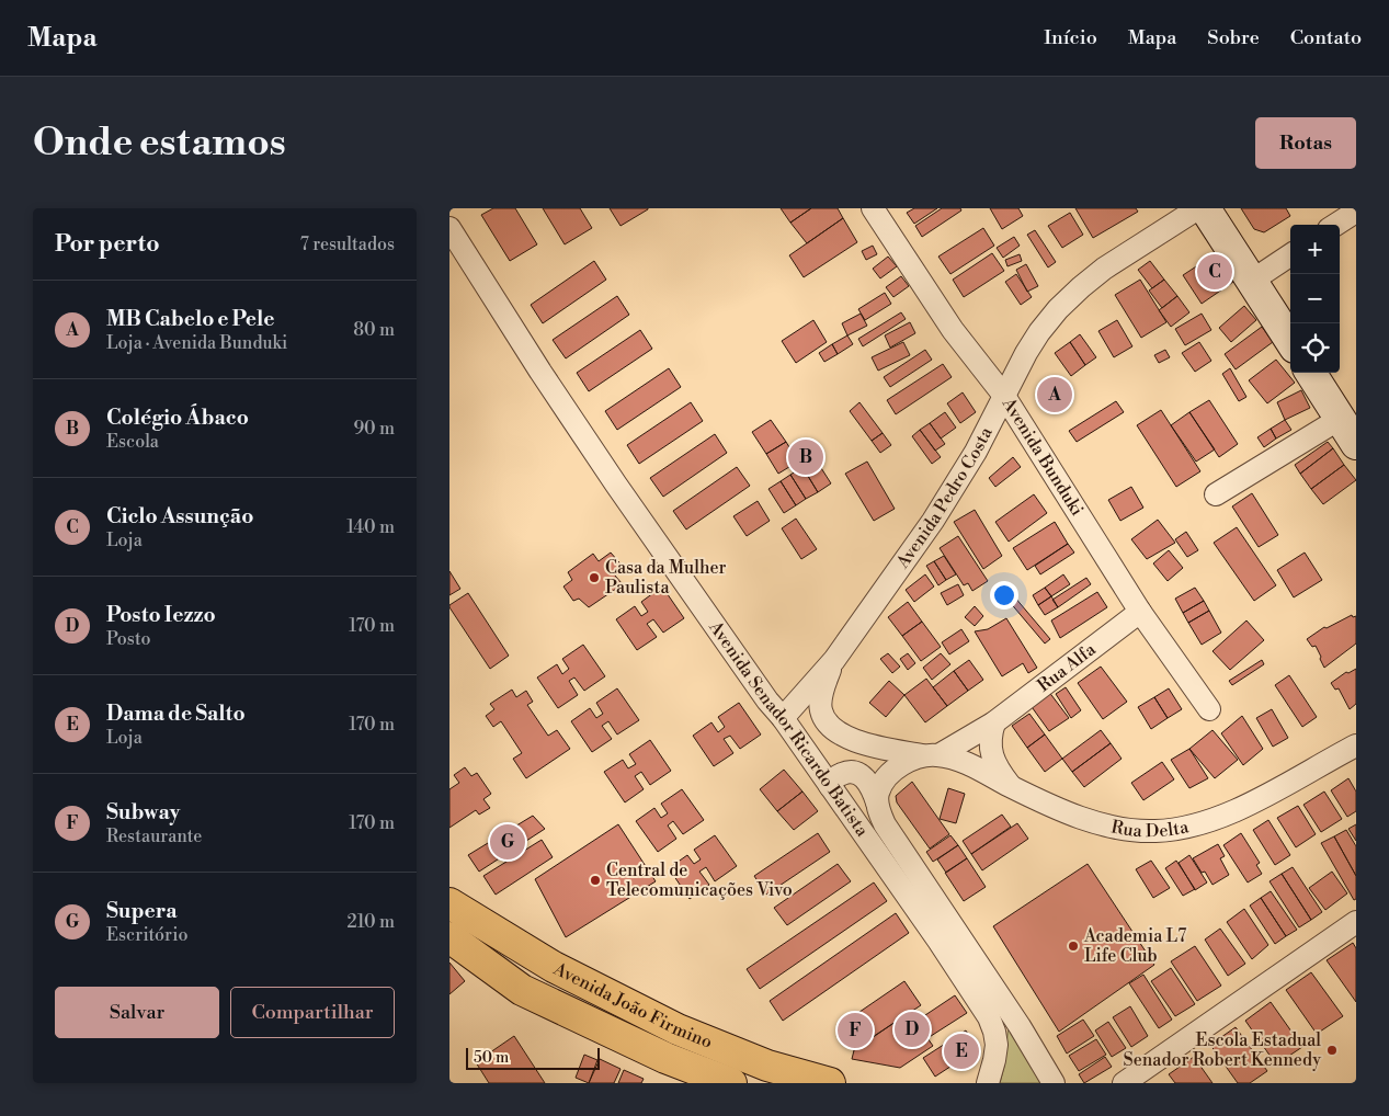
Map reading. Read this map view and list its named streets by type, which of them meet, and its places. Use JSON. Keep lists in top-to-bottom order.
{
  "streets": {
    "main road": ["Avenida João Firmino"],
    "street": [
      "Avenida Bunduki",
      "Avenida Pedro Costa",
      "Rua Alfa",
      "Avenida Senador Ricardo Batista",
      "Rua Delta"
    ]
  },
  "crossings": [
    ["Avenida Bunduki", "Avenida Pedro Costa"],
    ["Avenida Bunduki", "Rua Alfa"],
    ["Avenida Pedro Costa", "Rua Delta"],
    ["Rua Alfa", "Avenida Senador Ricardo Batista"],
    ["Rua Alfa", "Rua Delta"],
    ["Avenida Senador Ricardo Batista", "Rua Delta"]
  ],
  "places": [
    "Casa da Mulher Paulista",
    "Central de Telecomunicações Vivo",
    "Academia L7 Life Club",
    "Escola Estadual Senador Robert Kennedy"
  ],
  "scale_bar": "50 m",
  "page": {
    "header": "Mapa",
    "nav": [
      "Início",
      "Mapa",
      "Sobre",
      "Contato"
    ],
    "buttons": [
      "Rotas",
      ["Salvar", "Compartilhar"]
    ],
    "title": "Onde estamos",
    "heading": ["Por perto", "7 resultados"],
    "map_buttons": ["+", "−"],
    "pins": [
      "C",
      "A",
      "B",
      "G",
      "D",
      "F",
      "E"
    ],
    "list": [
      {
        "mark": "A",
        "name": "MB Cabelo e Pele",
        "note": "Loja · Avenida Bunduki",
        "value": "80 m"
      },
      {
        "mark": "B",
        "name": "Colégio Ábaco",
        "note": "Escola",
        "value": "90 m"
      },
      {
        "mark": "C",
        "name": "Ciclo Assunção",
        "note": "Loja",
        "value": "140 m"
      },
      {
        "mark": "D",
        "name": "Posto Iezzo",
        "note": "Posto",
        "value": "170 m"
      },
      {
        "mark": "E",
        "name": "Dama de Salto",
        "note": "Loja",
        "value": "170 m"
      },
      {
        "mark": "F",
        "name": "Subway",
        "note": "Restaurante",
        "value": "170 m"
      },
      {
        "mark": "G",
        "name": "Supera",
        "note": "Escritório",
        "value": "210 m"
      }
    ],
    "scale": "50 m"
  }
}
